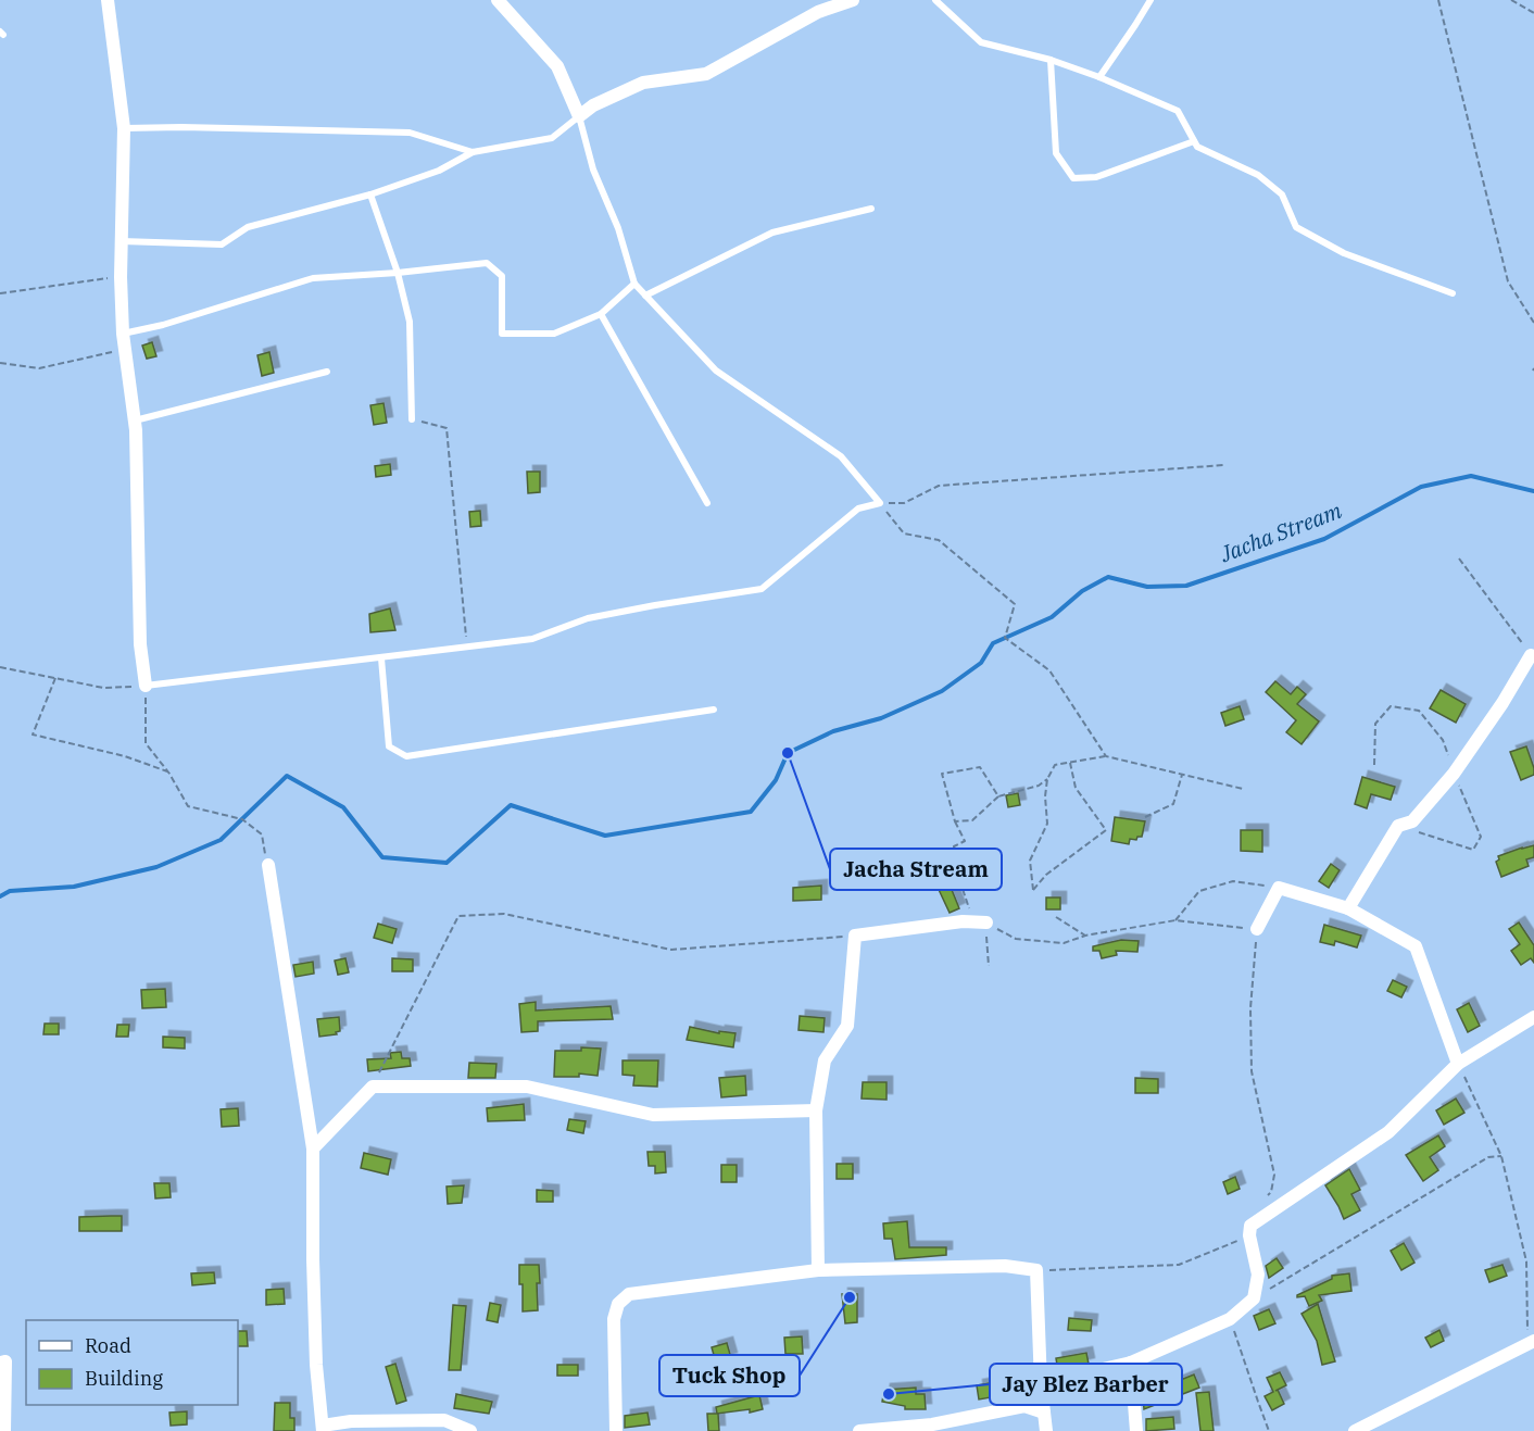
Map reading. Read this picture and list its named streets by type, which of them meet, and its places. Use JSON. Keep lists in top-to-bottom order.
{
  "water": ["Jacha Stream"],
  "places": ["Jacha Stream", "Tuck Shop", "Jay Blez Barber"],
  "legend": ["Road", "Building"]
}
